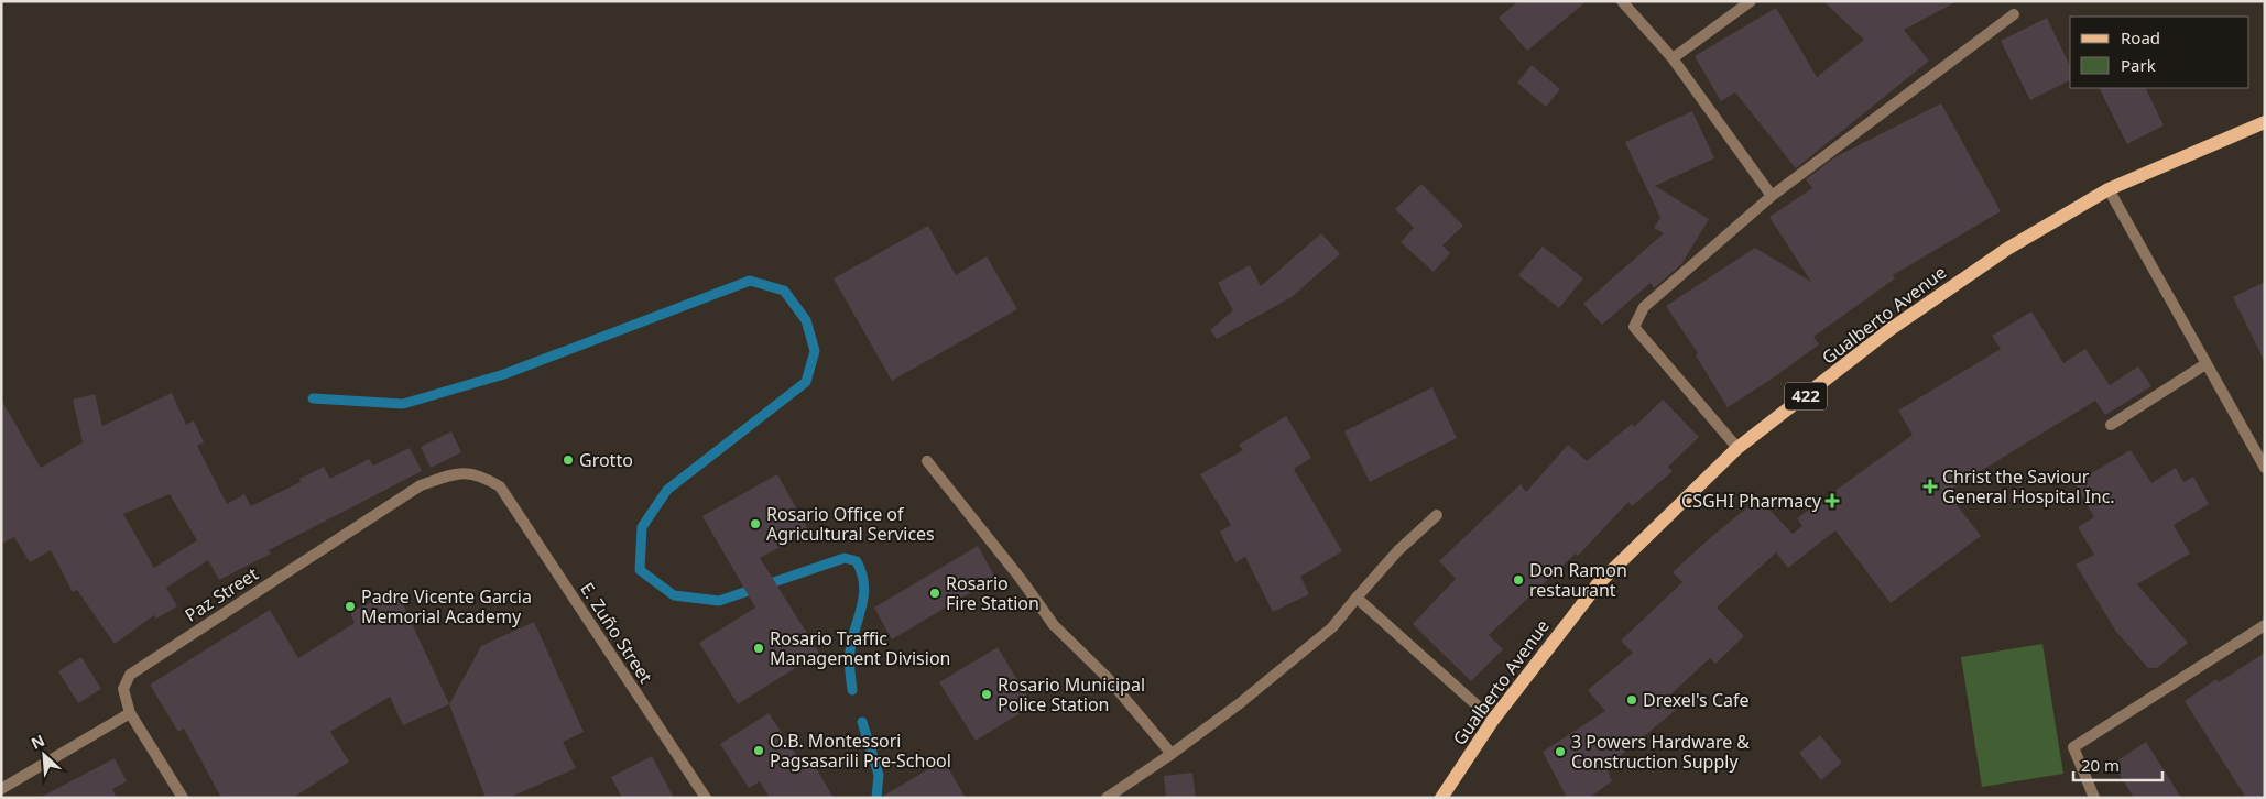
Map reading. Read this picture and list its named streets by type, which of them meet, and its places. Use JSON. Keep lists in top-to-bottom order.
{
  "streets": {
    "main road": ["Gualberto Avenue", "422"],
    "street": ["Paz Street", "E. Zuño Street"]
  },
  "crossings": [
    ["Paz Street", "E. Zuño Street"]
  ],
  "places": {
    "other": [
      "Grotto",
      "Rosario Office of Agricultural Services",
      "Don Ramon restaurant",
      "Rosario Fire Station",
      "Padre Vicente Garcia Memorial Academy",
      "Rosario Traffic Management Division",
      "Rosario Municipal Police Station",
      "Drexel's Cafe",
      "O.B. Montessori Pagsasarili Pre-School",
      "3 Powers Hardware & Construction Supply"
    ],
    "health": ["Christ the Saviour General Hospital Inc.", "CSGHI Pharmacy"]
  },
  "legend": ["Road", "Park"],
  "scale_bar": "20 m",
  "north": "top left"
}
